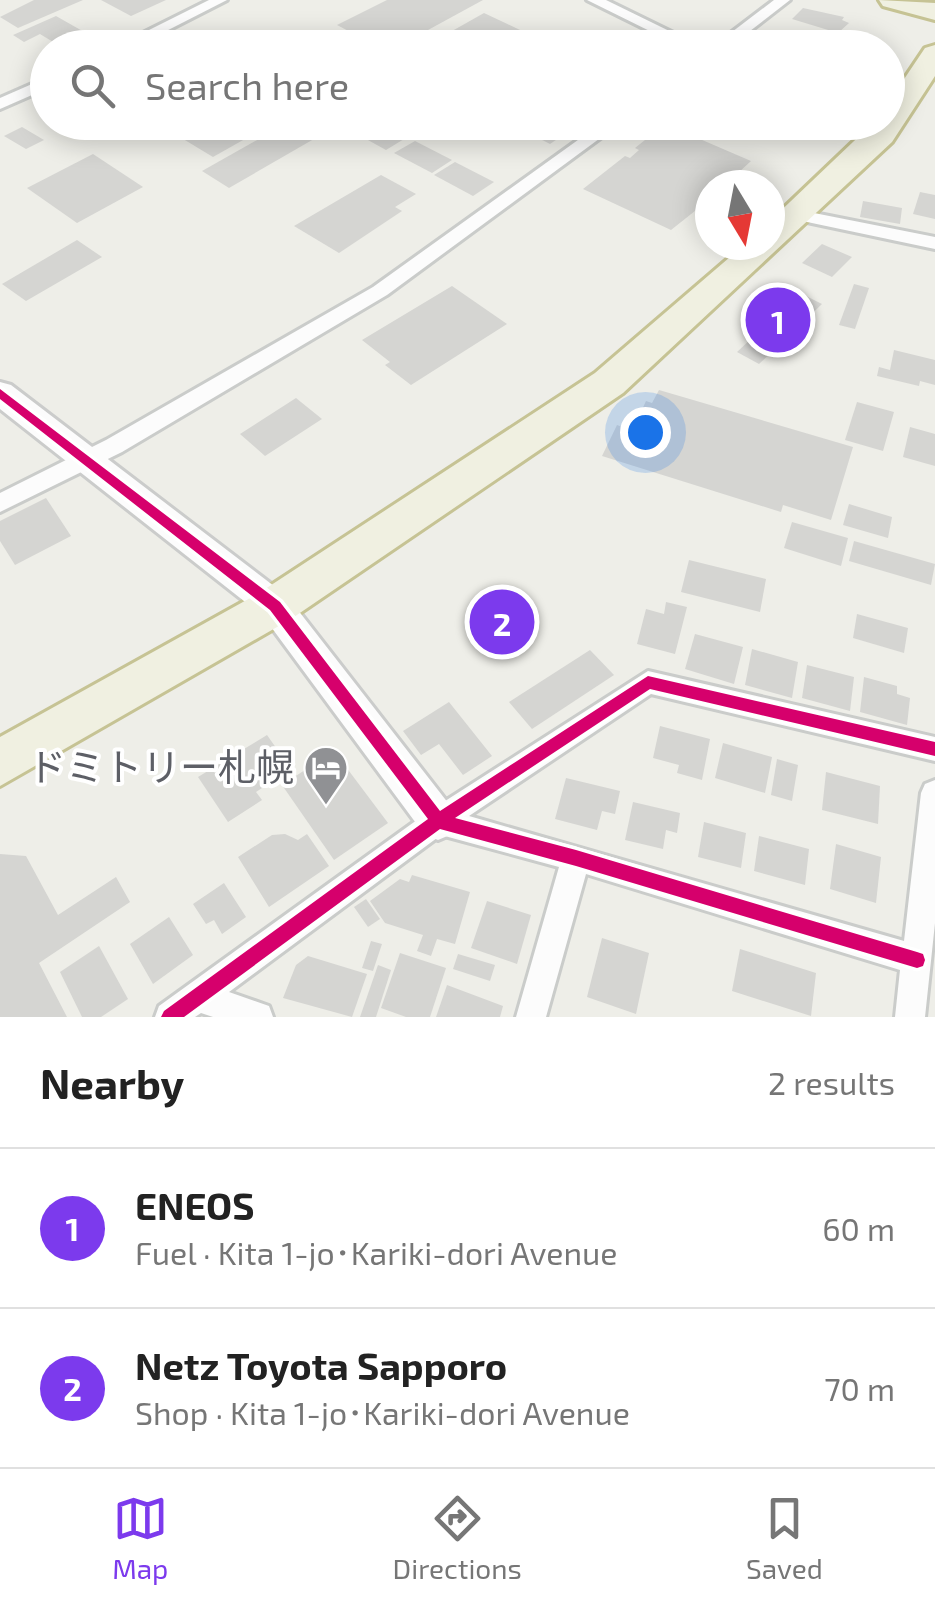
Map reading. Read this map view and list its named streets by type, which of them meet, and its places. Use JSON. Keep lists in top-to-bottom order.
{
  "places": {
    "hotel": ["ドミトリー札幌"]
  },
  "north": "bottom",
  "page": {
    "search": "Search here",
    "pins": ["1", "2"],
    "heading": ["Nearby", "2 results"],
    "list": [
      {
        "mark": "1",
        "name": "ENEOS",
        "note": "Fuel · Kita 1-jo･Kariki-dori Avenue",
        "value": "60 m"
      },
      {
        "mark": "2",
        "name": "Netz Toyota Sapporo",
        "note": "Shop · Kita 1-jo･Kariki-dori Avenue",
        "value": "70 m"
      }
    ],
    "nav": ["Map", "Directions", "Saved"]
  }
}
